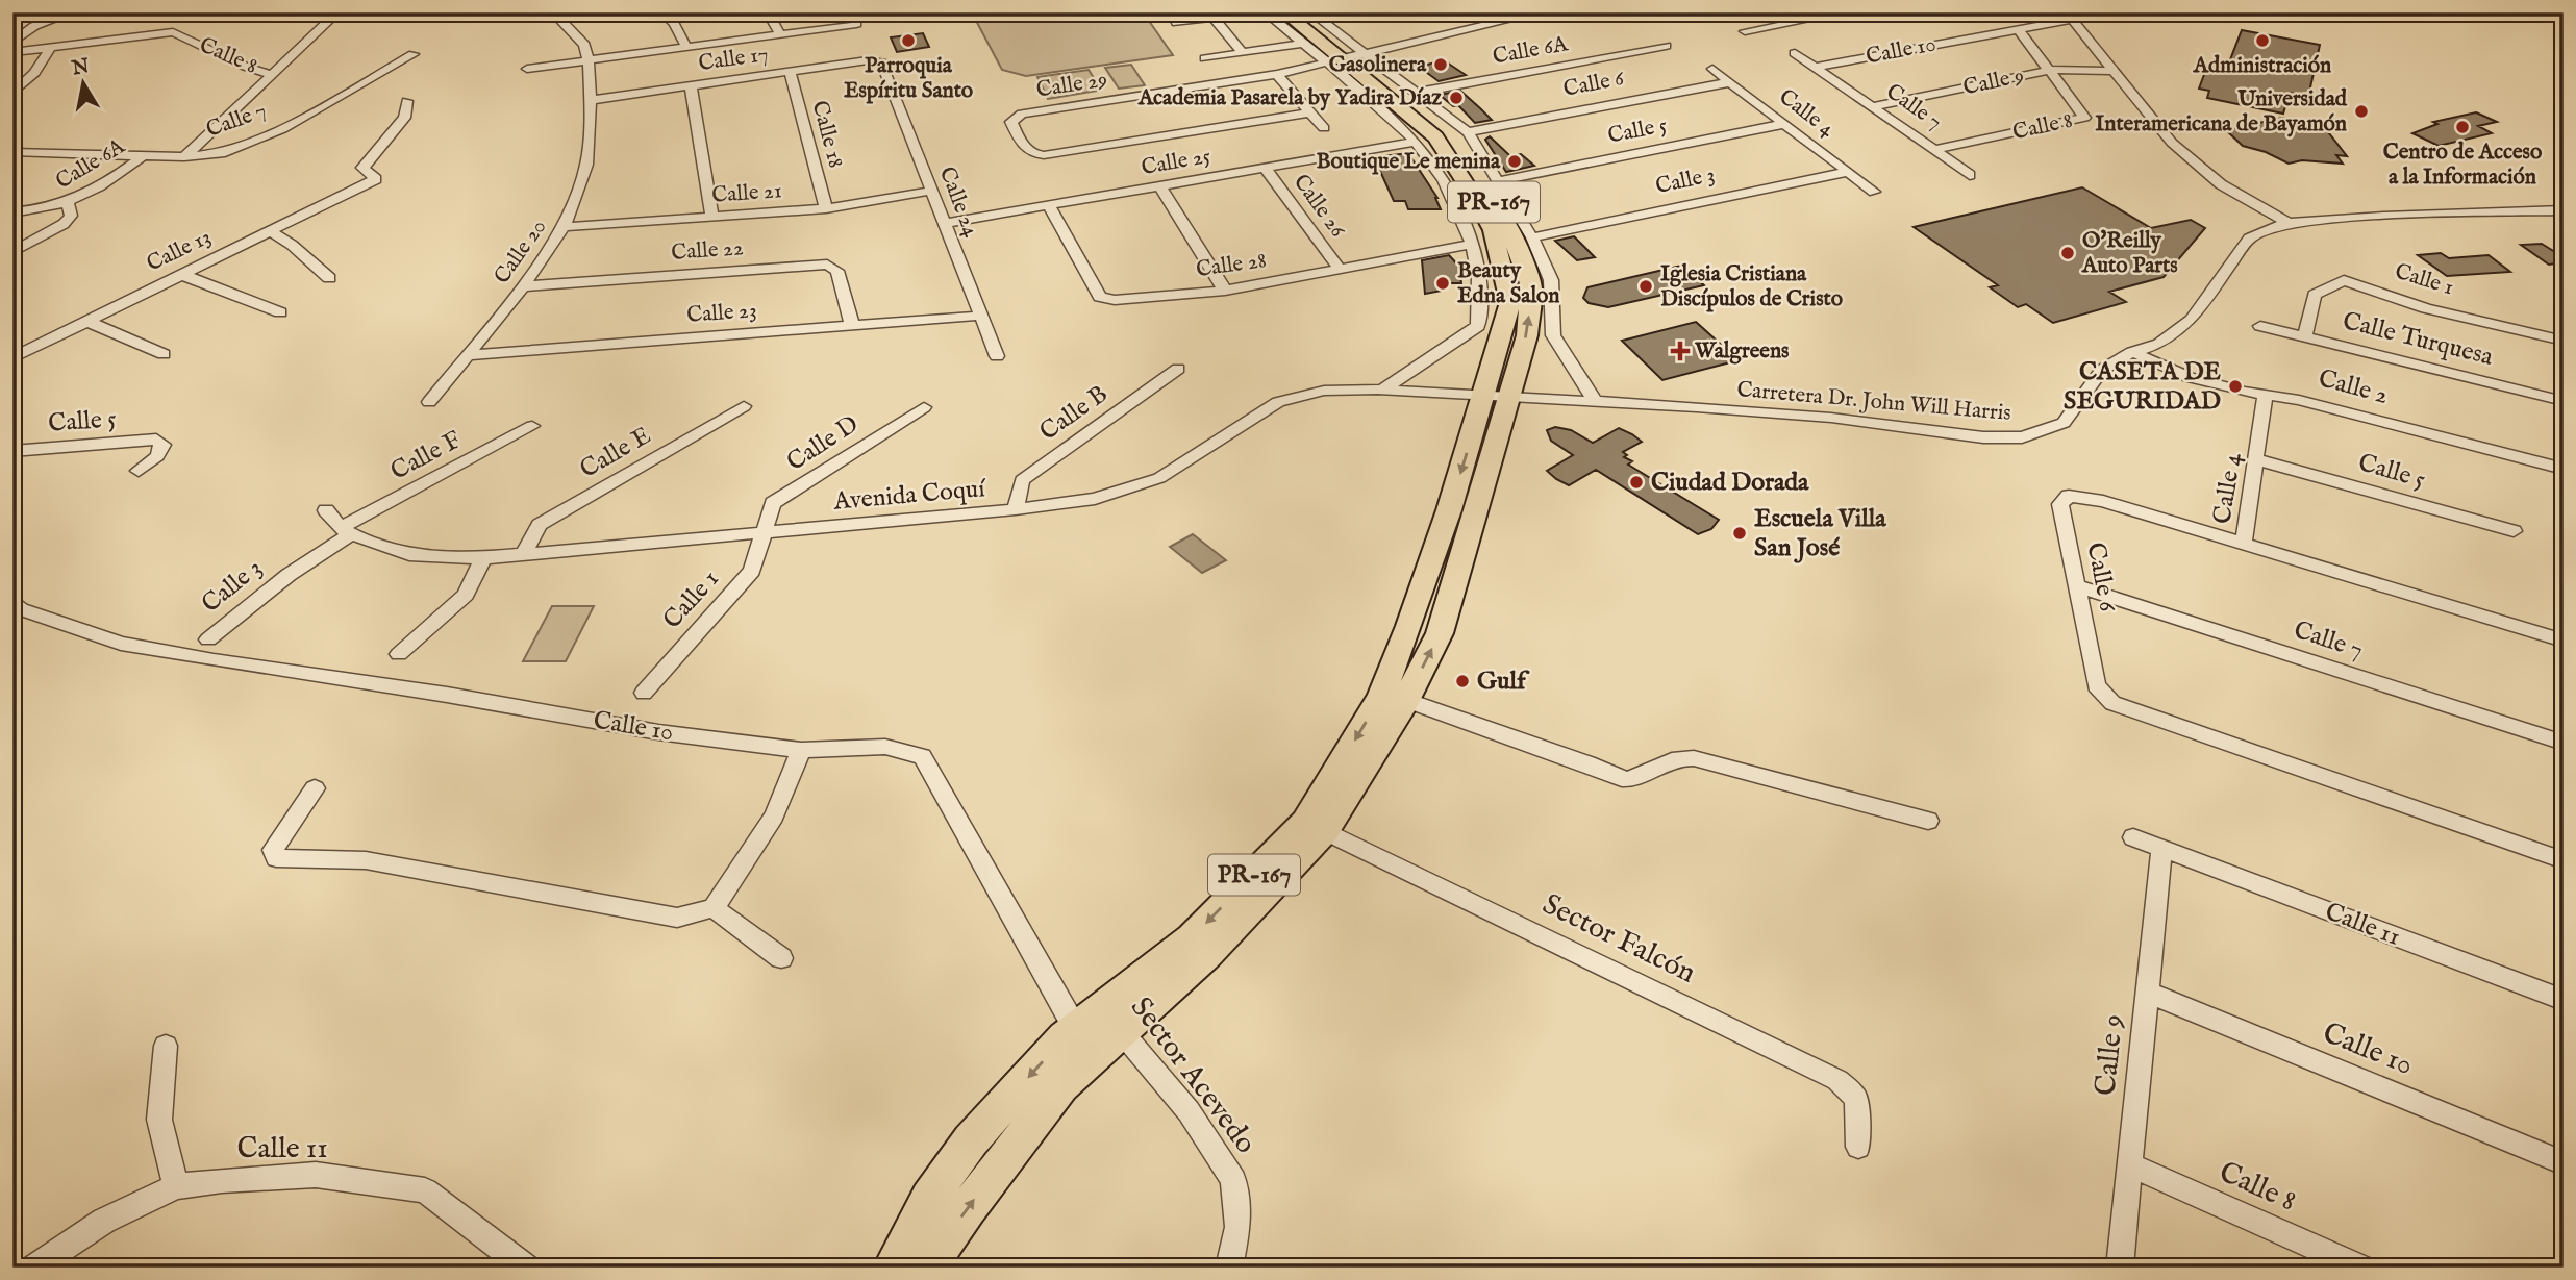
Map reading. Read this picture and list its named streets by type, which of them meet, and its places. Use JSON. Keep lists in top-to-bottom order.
{
  "streets": {
    "highway": ["PR-167"],
    "street": [
      "Calle 6A",
      "Calle 10",
      "Calle 8",
      "Calle 17",
      "Calle 9",
      "Calle 6",
      "Calle 29",
      "Calle 7",
      "Calle 4",
      "Calle 5",
      "Calle 18",
      "Calle 25",
      "Calle 3",
      "Calle 21",
      "Calle 24",
      "Calle 26",
      "Calle 13",
      "Calle 22",
      "Calle 20",
      "Calle 28",
      "Calle 1",
      "Calle 23",
      "Calle Turquesa",
      "Calle 2",
      "Carretera Dr. John Will Harris",
      "Calle B",
      "Calle D",
      "Calle E",
      "Calle F",
      "Avenida Coquí",
      "Calle 11",
      "Sector Falcón",
      "Sector Acevedo"
    ]
  },
  "crossings": [
    ["Calle 6A", "Calle 7"],
    ["Calle 10", "Calle 8"],
    ["Calle 10", "Calle 9"],
    ["Calle 10", "Calle 7"],
    ["Calle 10", "PR-167"],
    ["Calle 8", "Calle 9"],
    ["Calle 8", "Calle 7"],
    ["Calle 17", "Calle 18"],
    ["Calle 17", "Calle 24"],
    ["Calle 17", "Calle 20"],
    ["Calle 9", "Calle 7"],
    ["Calle 9", "Calle 11"],
    ["Calle 6", "Calle 7"],
    ["Calle 6", "Calle 4"],
    ["Calle 29", "PR-167"],
    ["Calle 4", "Calle 5"],
    ["Calle 4", "Calle 3"],
    ["Calle 4", "Calle 2"],
    ["Calle 18", "Calle 21"],
    ["Calle 25", "Calle 24"],
    ["Calle 25", "Calle 26"],
    ["Calle 25", "Calle 28"],
    ["Calle 3", "Calle F"],
    ["Calle 21", "Calle 24"],
    ["Calle 21", "Calle 20"],
    ["Calle 24", "Calle 23"],
    ["PR-167", "Carretera Dr. John Will Harris"],
    ["PR-167", "Avenida Coquí"],
    ["PR-167", "Sector Falcón"],
    ["PR-167", "Sector Acevedo"],
    ["Calle 26", "Calle 28"],
    ["Calle 22", "Calle 20"],
    ["Calle 22", "Calle 23"],
    ["Calle 20", "Calle 23"],
    ["Calle 1", "Calle Turquesa"],
    ["Calle 1", "Calle D"],
    ["Calle 1", "Avenida Coquí"],
    ["Calle 2", "Carretera Dr. John Will Harris"],
    ["Carretera Dr. John Will Harris", "Avenida Coquí"],
    ["Calle B", "Avenida Coquí"],
    ["Calle D", "Avenida Coquí"],
    ["Calle E", "Avenida Coquí"],
    ["Calle F", "Avenida Coquí"]
  ],
  "places": {
    "other": [
      "Parroquia Espíritu Santo",
      "Administración",
      "Gasolinera",
      "Academia Pasarela by Yadira Díaz",
      "Universidad Interamericana de Bayamón",
      "Centro de Acceso a la Información",
      "Boutique Le menina",
      "O'Reilly Auto Parts",
      "Beauty Edna Salon",
      "Iglesia Cristiana Discípulos de Cristo",
      "CASETA DE SEGURIDAD",
      "Ciudad Dorada",
      "Escuela Villa San José",
      "Gulf"
    ],
    "health": ["Walgreens"]
  },
  "north": "top"
}
